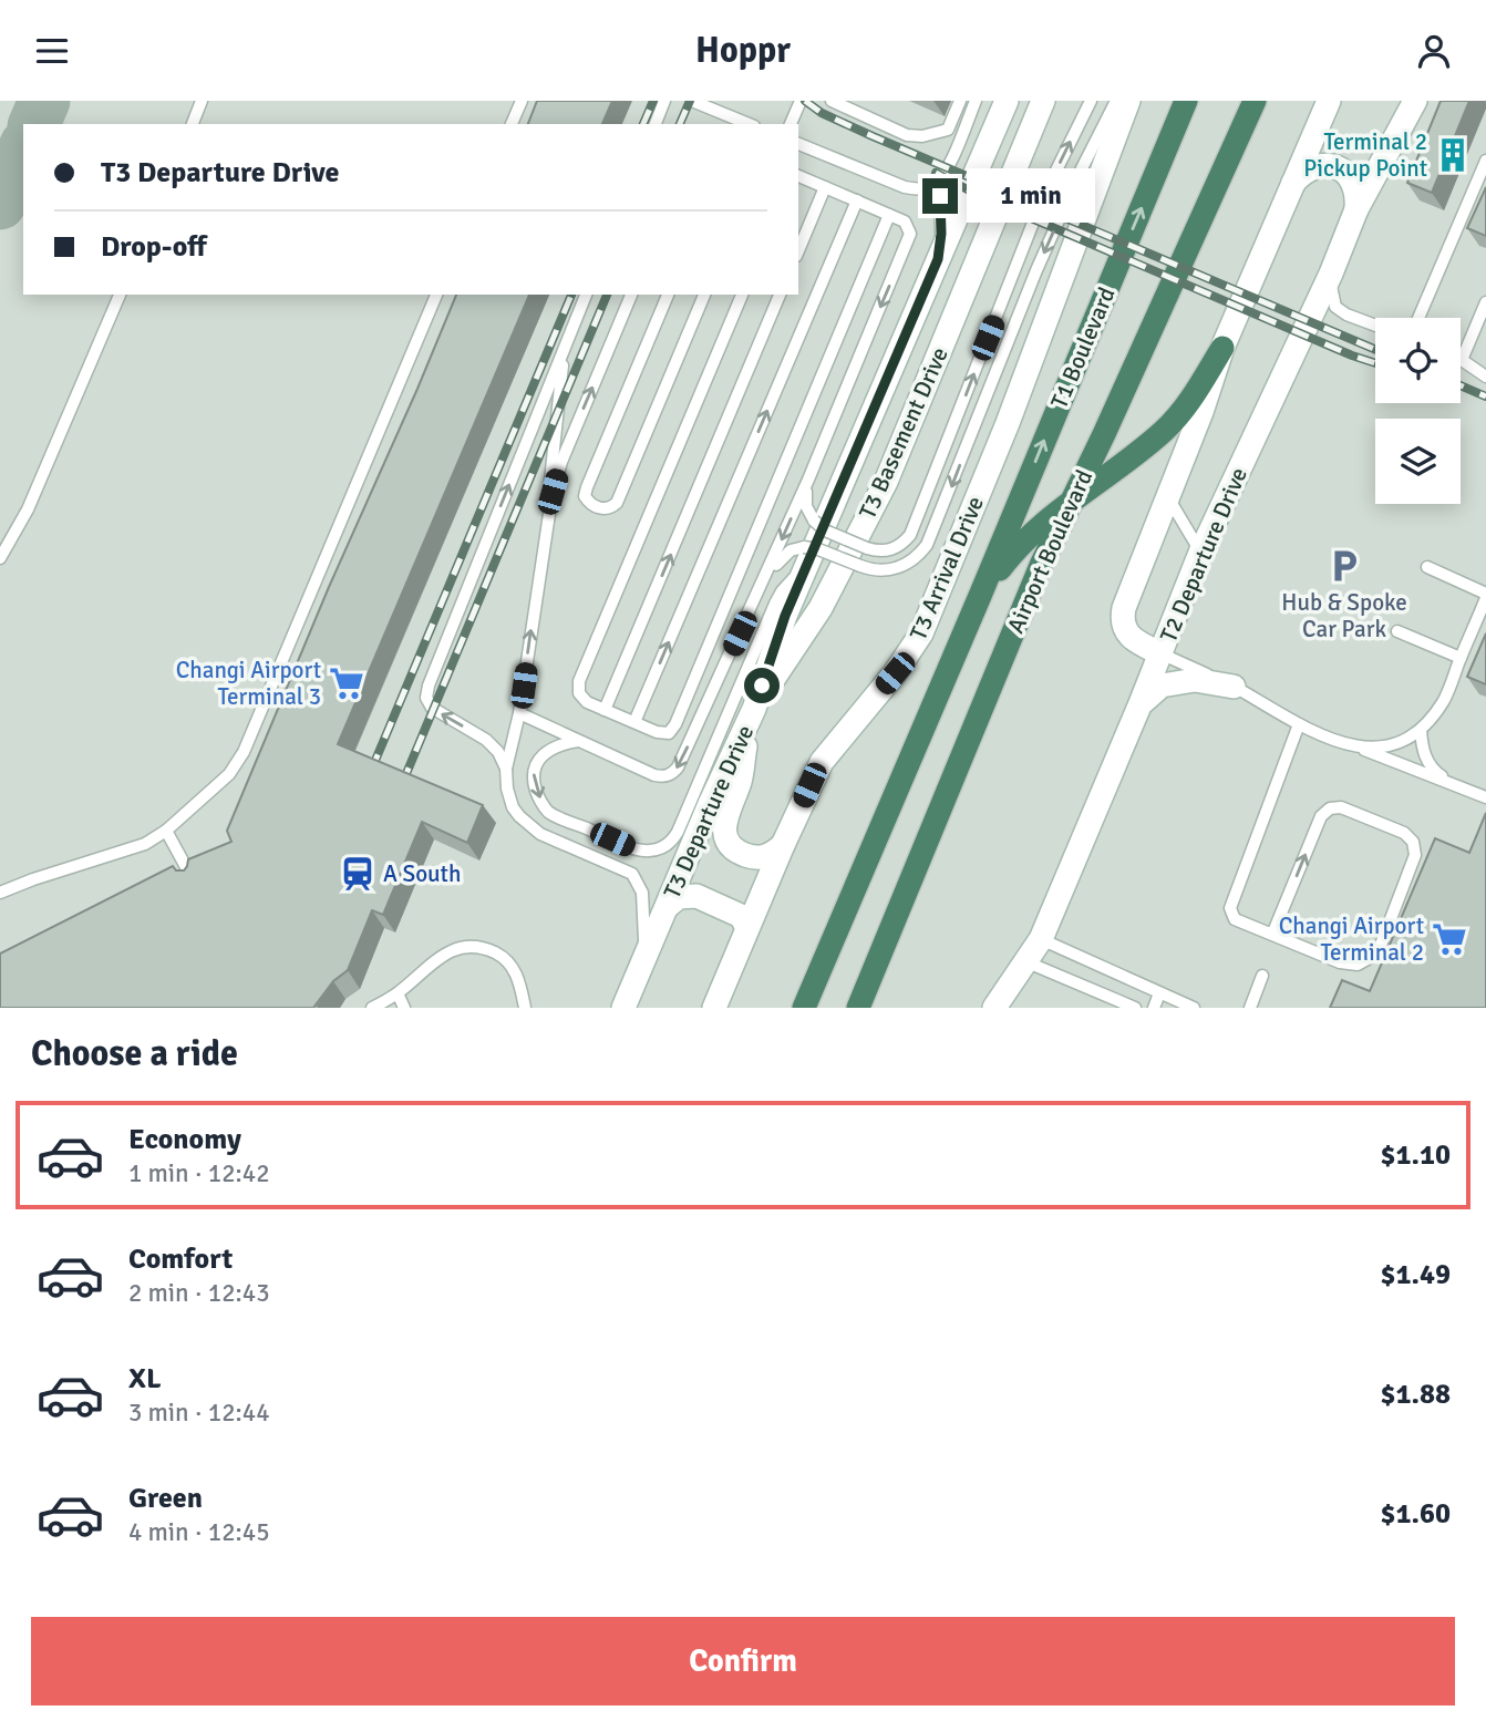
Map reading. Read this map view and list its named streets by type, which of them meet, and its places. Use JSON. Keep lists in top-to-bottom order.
{
  "streets": {
    "highway": ["T1 Boulevard", "Airport Boulevard"],
    "main road": [
      "T3 Basement Drive",
      "T2 Departure Drive",
      "T3 Arrival Drive",
      "T3 Departure Drive"
    ]
  },
  "crossings": [
    ["T1 Boulevard", "Airport Boulevard"],
    ["T3 Basement Drive", "T3 Departure Drive"]
  ],
  "places": {
    "building": ["Terminal 2 Pickup Point"],
    "parking": ["Hub & Spoke Car Park"],
    "supermarket": ["Changi Airport Terminal 3", "Changi Airport Terminal 2"],
    "station": ["A South"]
  },
  "page": {
    "header": "Hoppr",
    "banner": ["T3 Departure Drive", "Drop-off"],
    "bubble": "1 min",
    "heading": "Choose a ride",
    "list": [
      {
        "name": "Economy",
        "note": "1 min · 12:42",
        "value": "$1.10"
      },
      {
        "name": "Comfort",
        "note": "2 min · 12:43",
        "value": "$1.49"
      },
      {
        "name": "XL",
        "note": "3 min · 12:44",
        "value": "$1.88"
      },
      {
        "name": "Green",
        "note": "4 min · 12:45",
        "value": "$1.60"
      }
    ],
    "buttons": "Confirm"
  }
}
